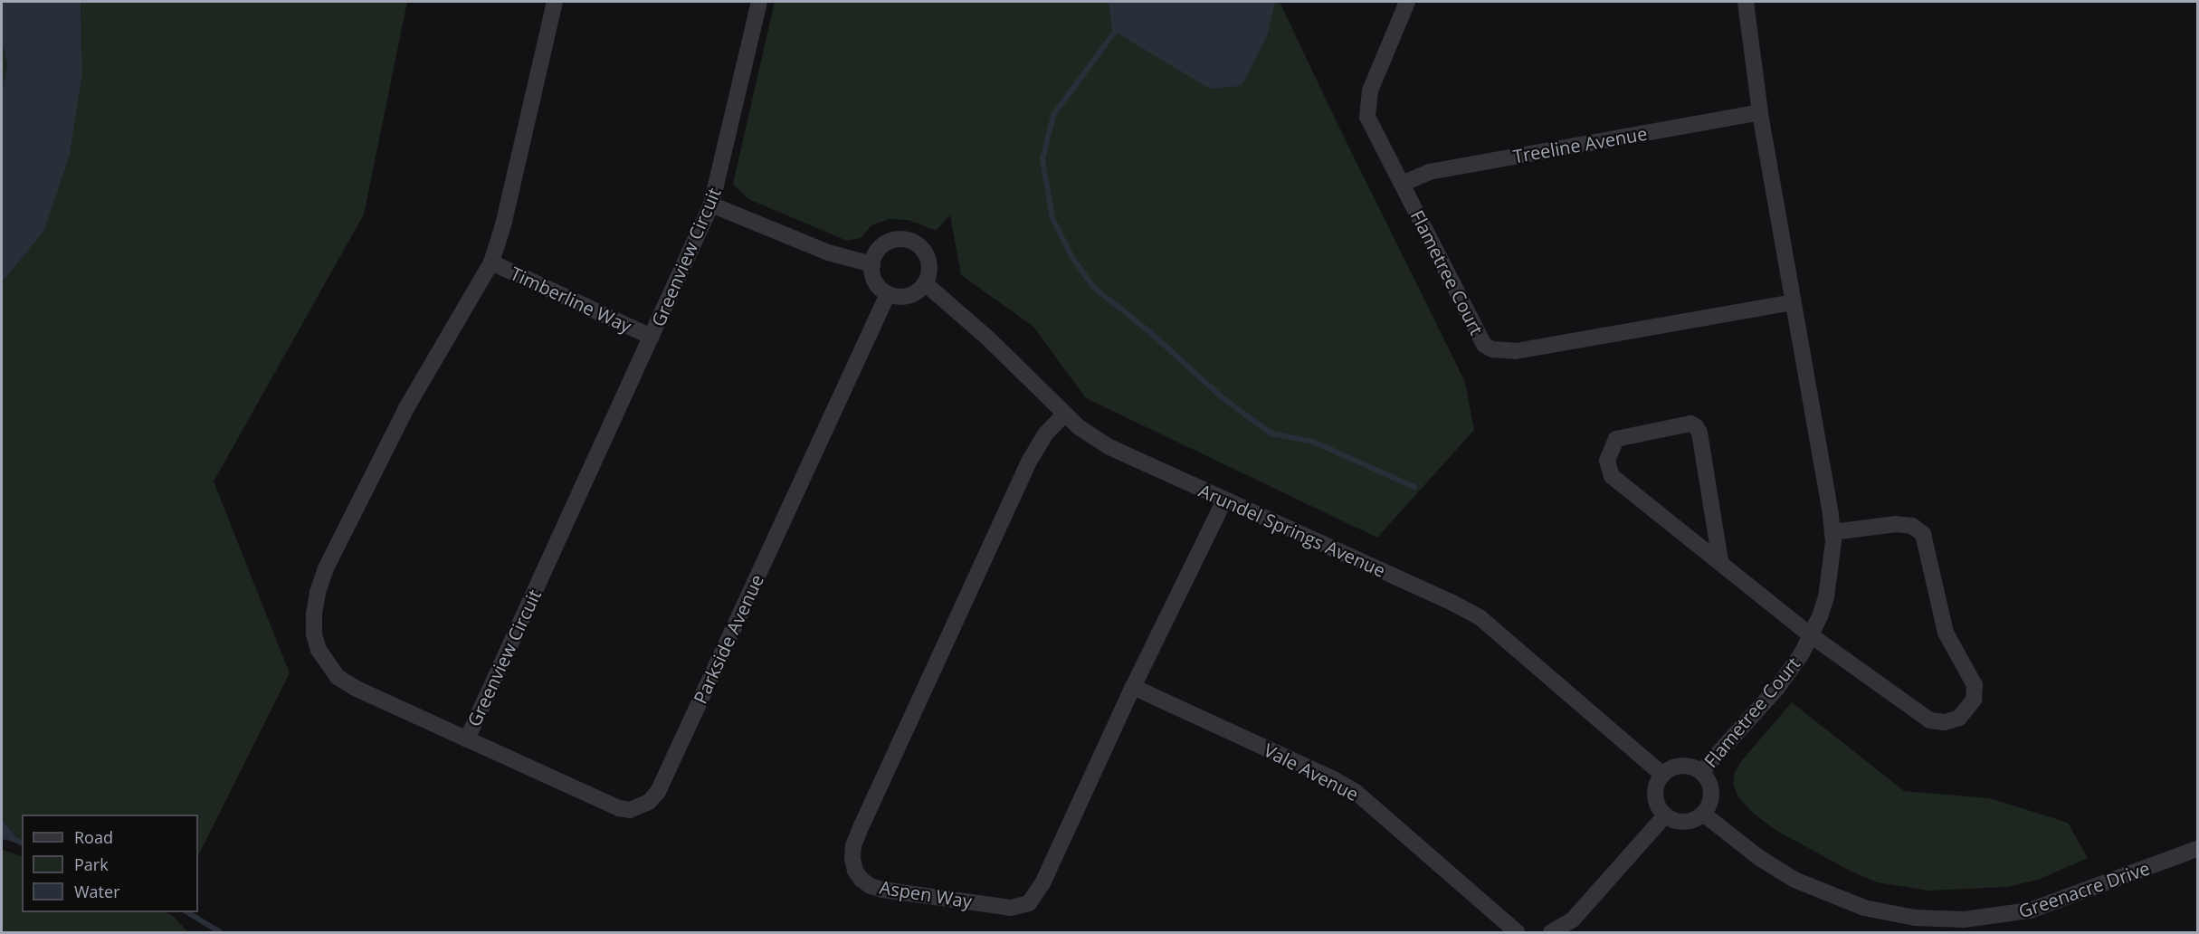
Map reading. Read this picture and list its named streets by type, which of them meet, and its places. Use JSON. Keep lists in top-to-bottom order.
{
  "streets": {
    "street": [
      "Treeline Avenue",
      "Greenview Circuit",
      "Flametree Court",
      "Timberline Way",
      "Arundel Springs Avenue",
      "Parkside Avenue",
      "Vale Avenue",
      "Greenacre Drive",
      "Aspen Way"
    ]
  },
  "crossings": [
    ["Treeline Avenue", "Flametree Court"],
    ["Greenview Circuit", "Timberline Way"],
    ["Greenview Circuit", "Parkside Avenue"],
    ["Flametree Court", "Arundel Springs Avenue"],
    ["Flametree Court", "Greenacre Drive"],
    ["Arundel Springs Avenue", "Parkside Avenue"],
    ["Arundel Springs Avenue", "Greenacre Drive"],
    ["Arundel Springs Avenue", "Aspen Way"],
    ["Vale Avenue", "Aspen Way"]
  ],
  "legend": ["Road", "Park", "Water"]
}
